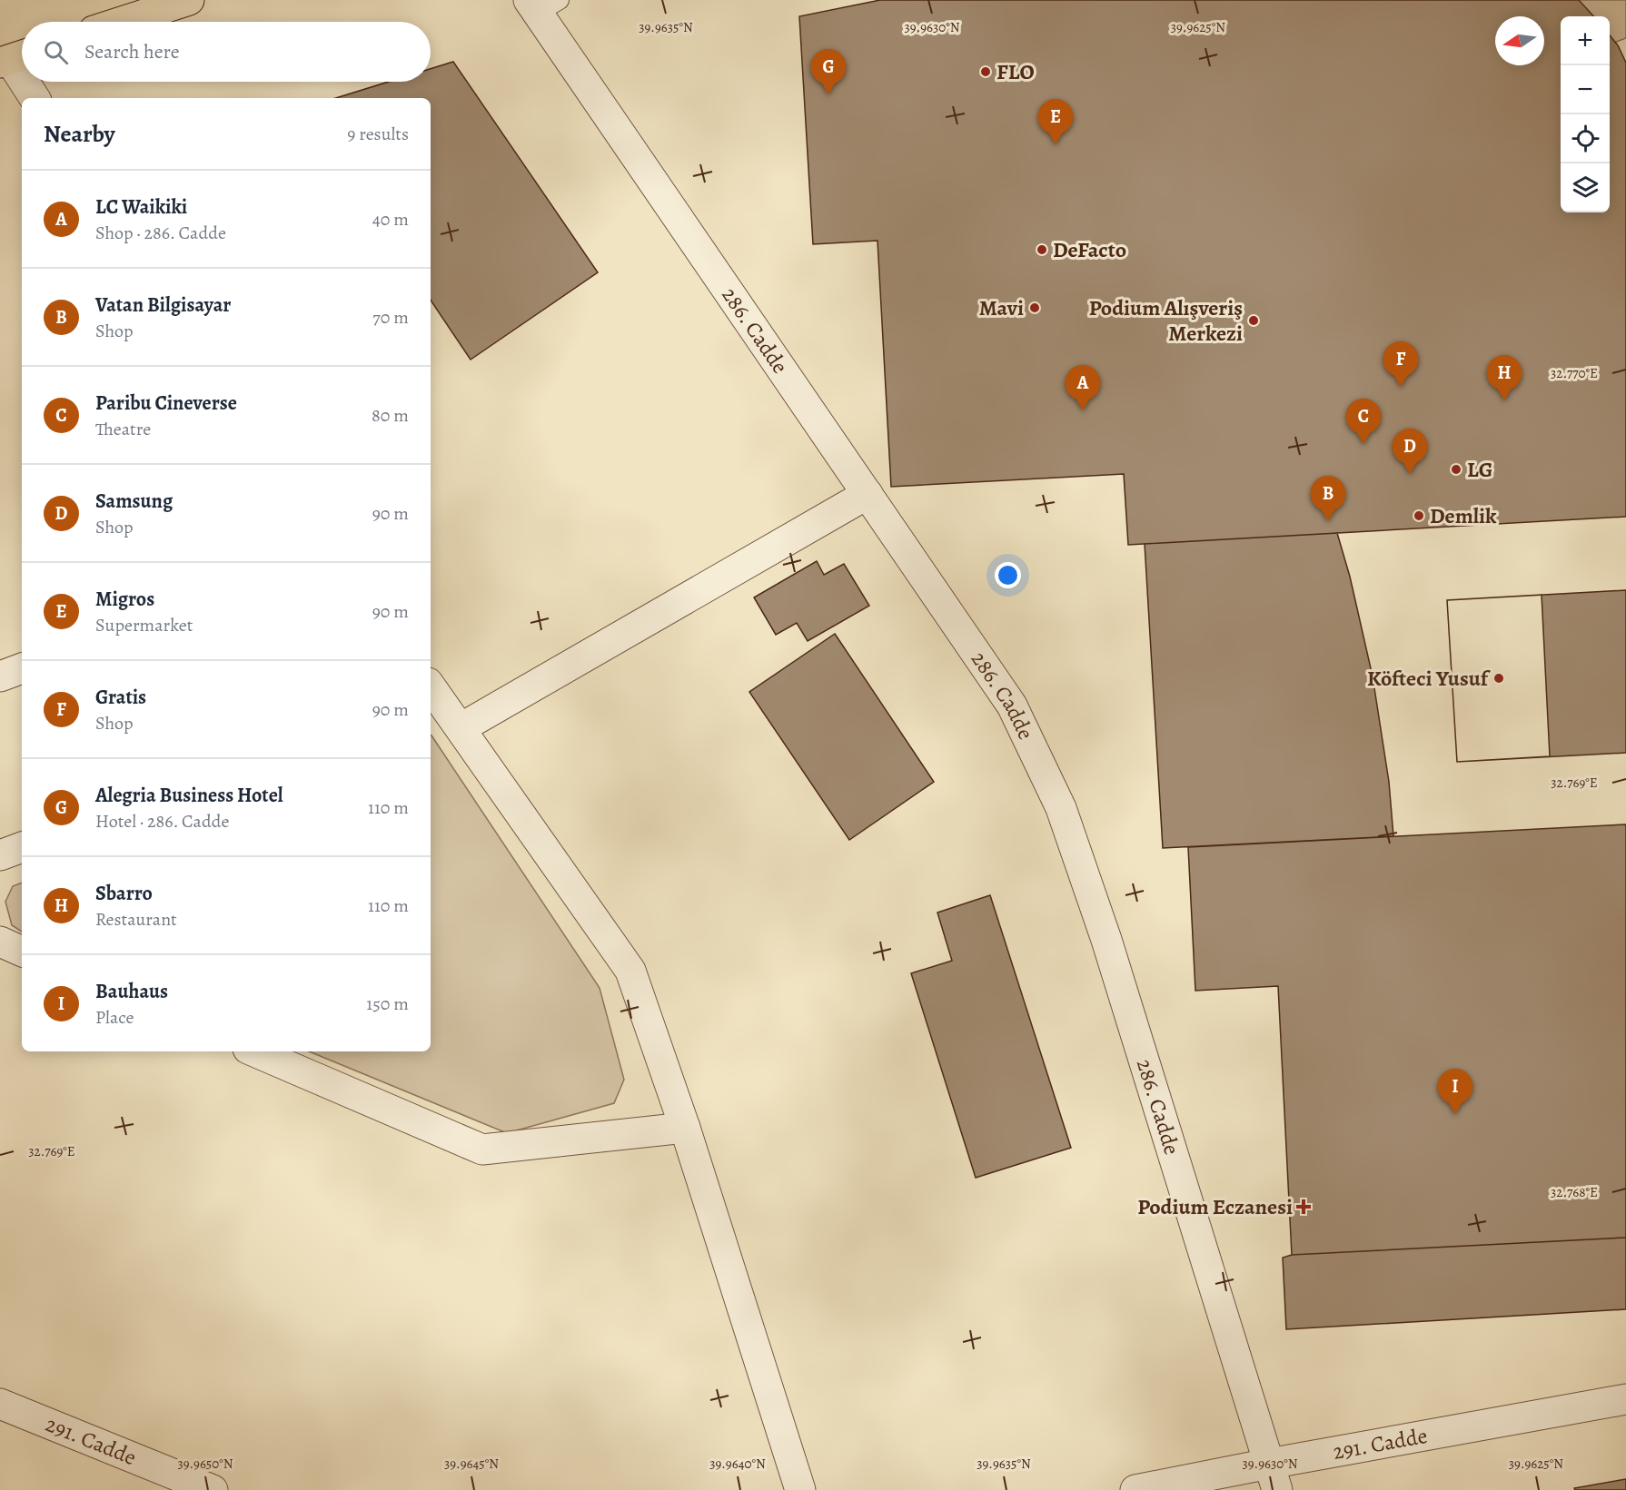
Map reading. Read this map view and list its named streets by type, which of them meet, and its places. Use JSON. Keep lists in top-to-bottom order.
{
  "streets": {
    "street": ["286. Cadde", "291. Cadde"]
  },
  "crossings": [
    ["286. Cadde", "291. Cadde"]
  ],
  "places": {
    "other": [
      "FLO",
      "DeFacto",
      "Mavi",
      "Podium Alışveriş Merkezi",
      "LG",
      "Demlik",
      "Köfteci Yusuf"
    ],
    "health": ["Podium Eczanesi"]
  },
  "north": "left",
  "page": {
    "map_buttons": ["+", "−"],
    "search": "Search here",
    "pins": [
      "G",
      "E",
      "F",
      "H",
      "A",
      "C",
      "D",
      "B",
      "I"
    ],
    "heading": ["Nearby", "9 results"],
    "list": [
      {
        "mark": "A",
        "name": "LC Waikiki",
        "note": "Shop · 286. Cadde",
        "value": "40 m"
      },
      {
        "mark": "B",
        "name": "Vatan Bilgisayar",
        "note": "Shop",
        "value": "70 m"
      },
      {
        "mark": "C",
        "name": "Paribu Cineverse",
        "note": "Theatre",
        "value": "80 m"
      },
      {
        "mark": "D",
        "name": "Samsung",
        "note": "Shop",
        "value": "90 m"
      },
      {
        "mark": "E",
        "name": "Migros",
        "note": "Supermarket",
        "value": "90 m"
      },
      {
        "mark": "F",
        "name": "Gratis",
        "note": "Shop",
        "value": "90 m"
      },
      {
        "mark": "G",
        "name": "Alegria Business Hotel",
        "note": "Hotel · 286. Cadde",
        "value": "110 m"
      },
      {
        "mark": "H",
        "name": "Sbarro",
        "note": "Restaurant",
        "value": "110 m"
      },
      {
        "mark": "I",
        "name": "Bauhaus",
        "note": "Place",
        "value": "150 m"
      }
    ]
  },
  "coordinates": [
    "39.9635°N",
    "39.9630°N",
    "39.9625°N",
    "32.770°E",
    "32.769°E",
    "32.768°E",
    "39.9650°N",
    "39.9645°N",
    "39.9640°N"
  ]
}
